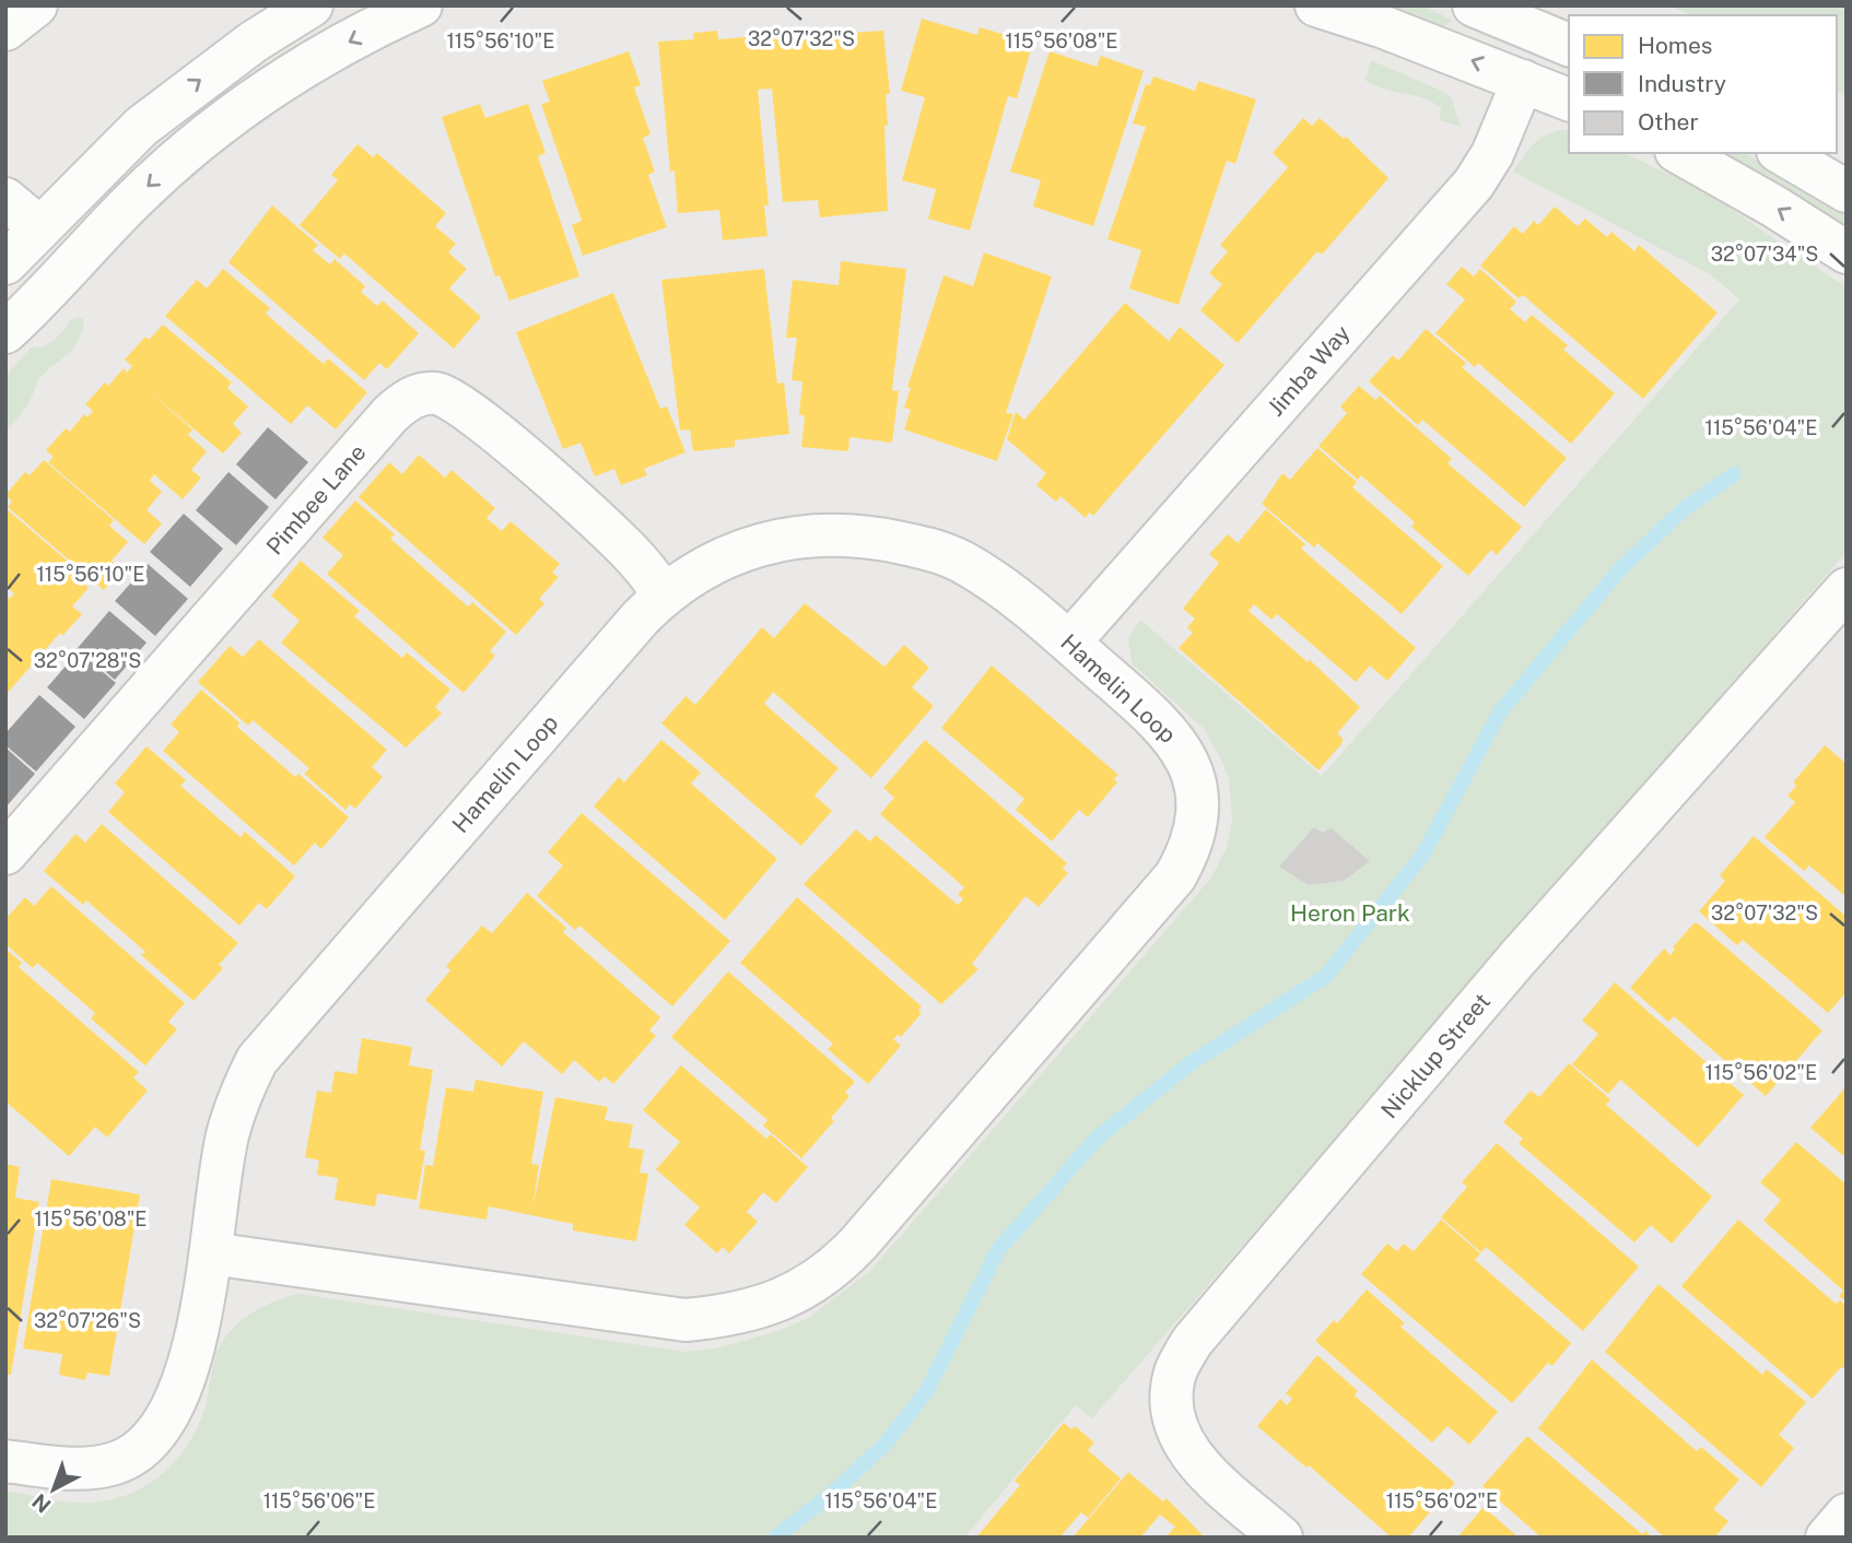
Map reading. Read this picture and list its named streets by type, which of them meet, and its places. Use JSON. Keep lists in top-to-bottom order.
{
  "streets": {
    "street": [
      "Jimba Way",
      "Pimbee Lane",
      "Hamelin Loop",
      "Nicklup Street"
    ]
  },
  "crossings": [
    ["Jimba Way", "Hamelin Loop"],
    ["Pimbee Lane", "Hamelin Loop"]
  ],
  "parks": ["Heron Park"],
  "legend": ["Homes", "Industry", "Other"],
  "north": "bottom left",
  "coordinates": [
    "32°07'32\"S",
    "115°56'10\"E",
    "115°56'08\"E",
    "32°07'34\"S",
    "115°56'04\"E",
    "32°07'28\"S",
    "115°56'02\"E",
    "32°07'26\"S",
    "115°56'06\"E"
  ]
}
